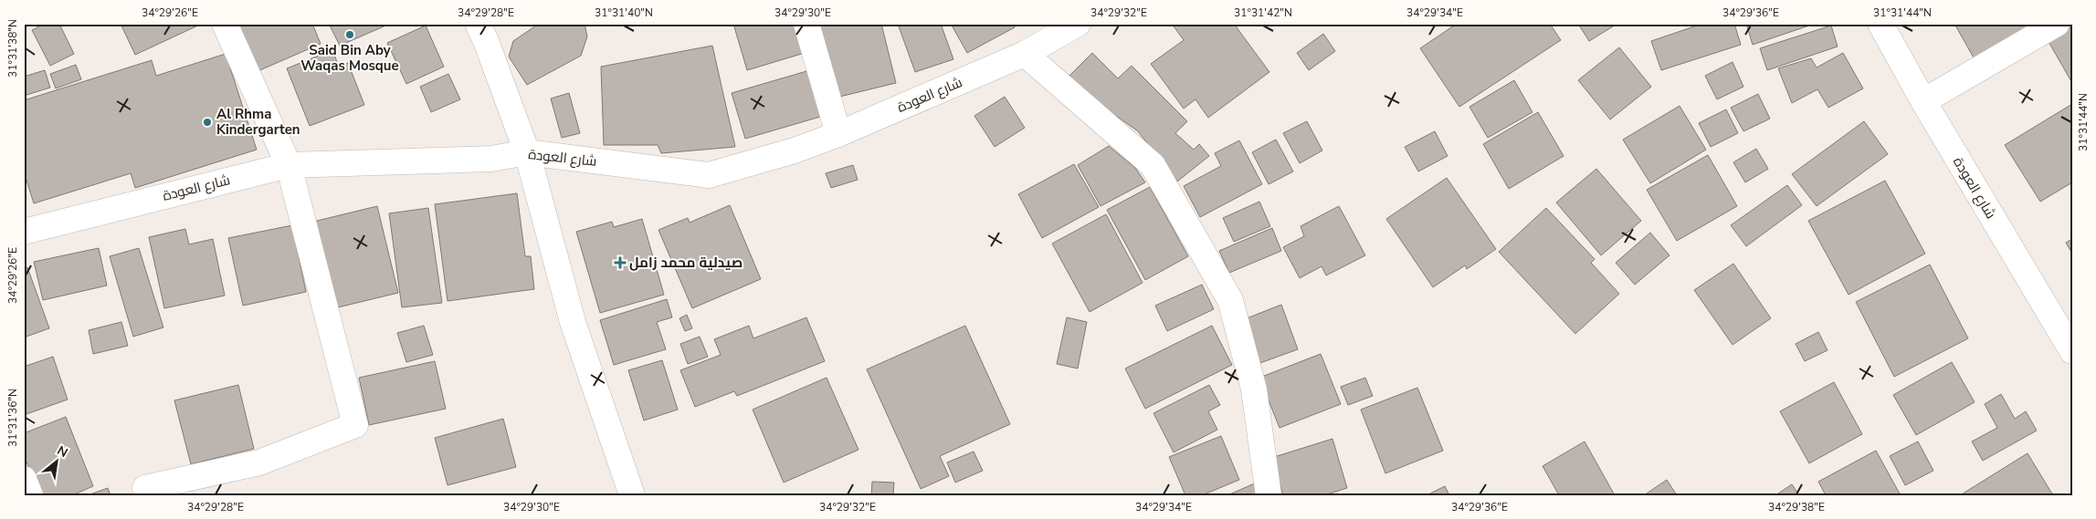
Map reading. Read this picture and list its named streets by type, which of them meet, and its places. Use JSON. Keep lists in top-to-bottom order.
{
  "streets": {
    "street": ["شارع العودة"]
  },
  "places": {
    "other": ["Said Bin Aby Waqas Mosque", "Al Rhma Kindergarten"],
    "health": ["صيدلية محمد زامل"]
  },
  "north": "top right",
  "coordinates": [
    "34°29'26\"E",
    "34°29'28\"E",
    "31°31'40\"N",
    "34°29'30\"E",
    "34°29'32\"E",
    "31°31'42\"N",
    "34°29'34\"E",
    "34°29'36\"E",
    "31°31'44\"N",
    "31°31'38\"N",
    "31°31'36\"N",
    "34°29'38\"E"
  ]
}
